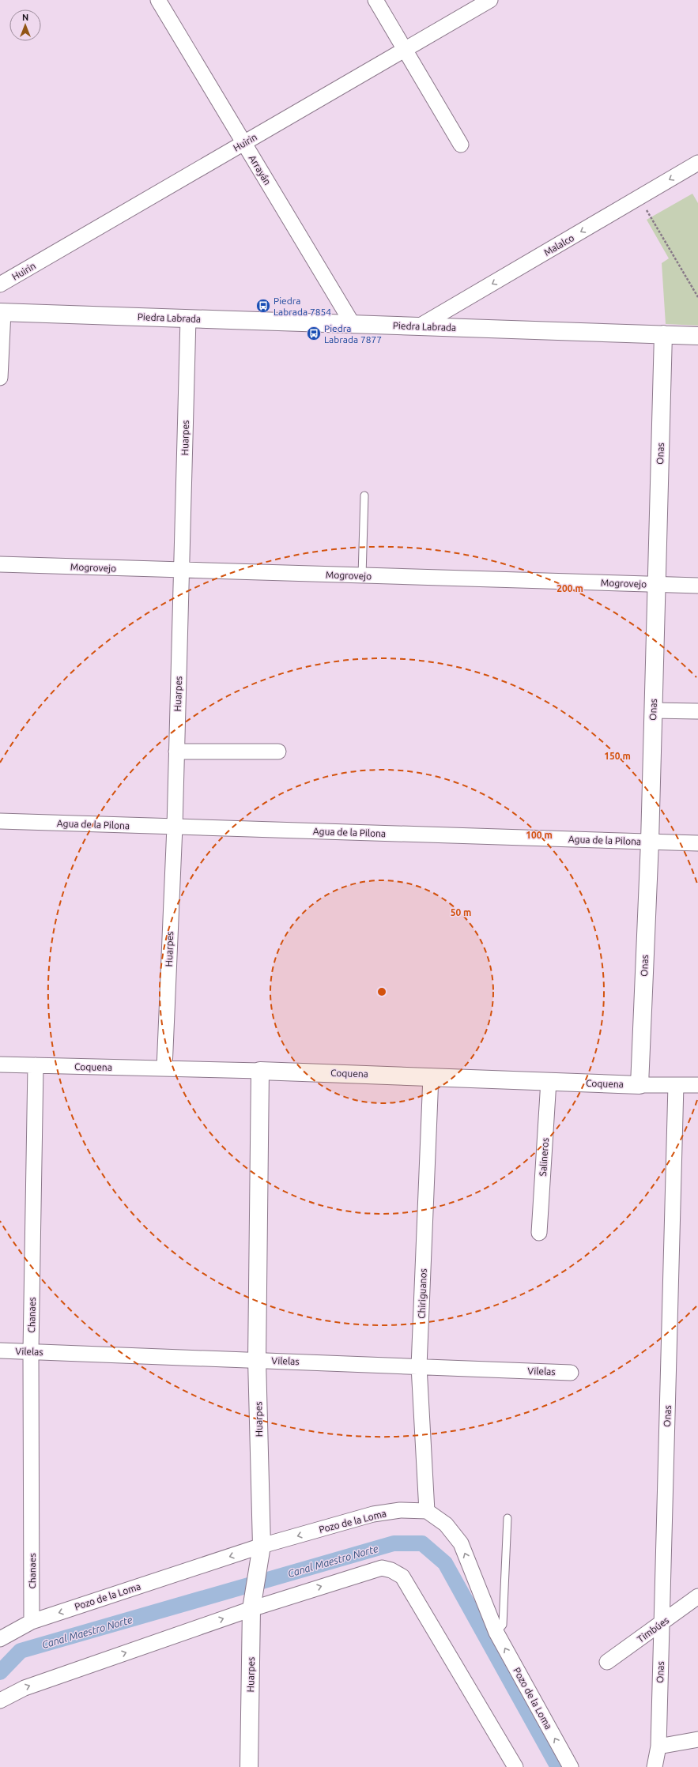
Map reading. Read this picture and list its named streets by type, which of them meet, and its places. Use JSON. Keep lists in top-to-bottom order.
{
  "streets": {
    "main road": [
      "Piedra Labrada",
      "Huarpes",
      "Onas",
      "Coquena"
    ],
    "street": [
      "Huirin",
      "Arrayán",
      "Malalco",
      "Mogrovejo",
      "Agua de la Pilona",
      "Salineros",
      "Chiriguanos",
      "Chanaes",
      "Vilelas",
      "Pozo de la Loma",
      "Timbúes"
    ]
  },
  "crossings": [
    ["Huirin", "Arrayán"],
    ["Arrayán", "Piedra Labrada"],
    ["Malalco", "Piedra Labrada"],
    ["Piedra Labrada", "Huarpes"],
    ["Piedra Labrada", "Onas"],
    ["Huarpes", "Mogrovejo"],
    ["Huarpes", "Agua de la Pilona"],
    ["Huarpes", "Coquena"],
    ["Huarpes", "Vilelas"],
    ["Huarpes", "Pozo de la Loma"],
    ["Onas", "Mogrovejo"],
    ["Onas", "Agua de la Pilona"],
    ["Onas", "Coquena"],
    ["Onas", "Timbúes"],
    ["Coquena", "Salineros"],
    ["Coquena", "Chiriguanos"],
    ["Coquena", "Chanaes"],
    ["Chiriguanos", "Vilelas"],
    ["Chiriguanos", "Pozo de la Loma"],
    ["Chanaes", "Vilelas"],
    ["Chanaes", "Pozo de la Loma"]
  ],
  "one_way": ["Malalco"],
  "water": ["Canal Maestro Norte"],
  "places": {
    "bus stop": ["Piedra Labrada 7854", "Piedra Labrada 7877"]
  },
  "north": "top",
  "rings": [
    "200 m",
    "150 m",
    "100 m",
    "50 m"
  ]
}
